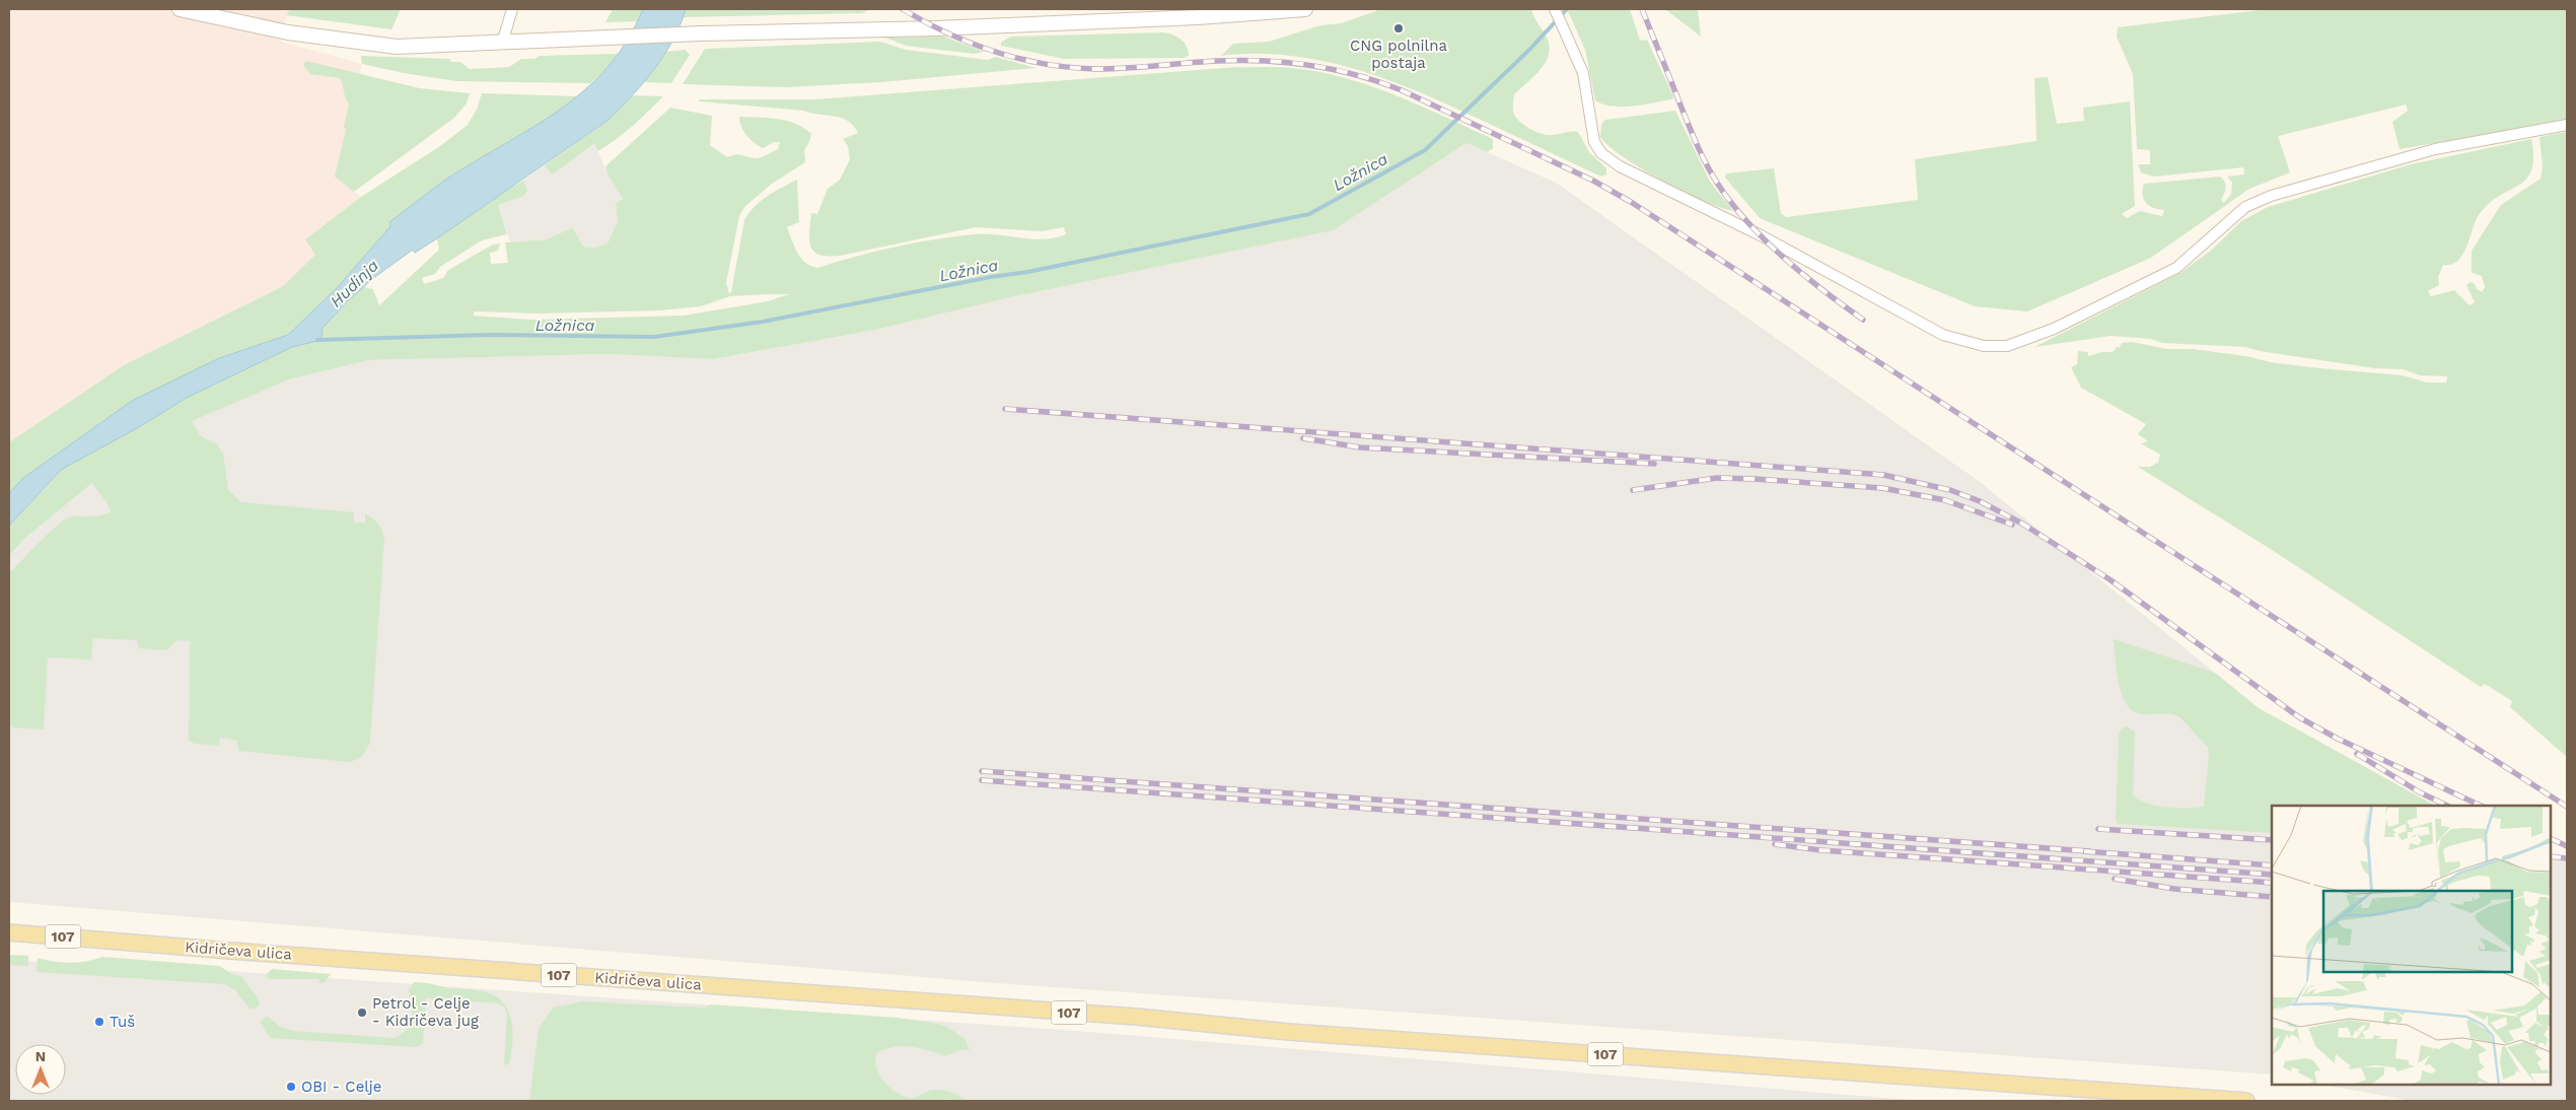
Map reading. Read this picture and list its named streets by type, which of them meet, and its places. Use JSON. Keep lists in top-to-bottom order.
{
  "streets": {
    "main road": ["107", "Kidričeva ulica"]
  },
  "water": ["Ložnica", "Hudinja"],
  "places": [
    "CNG polnilna postaja",
    "Petrol - Celje - Kidričeva jug",
    "Tuš",
    "OBI - Celje"
  ],
  "north": "top"
}
